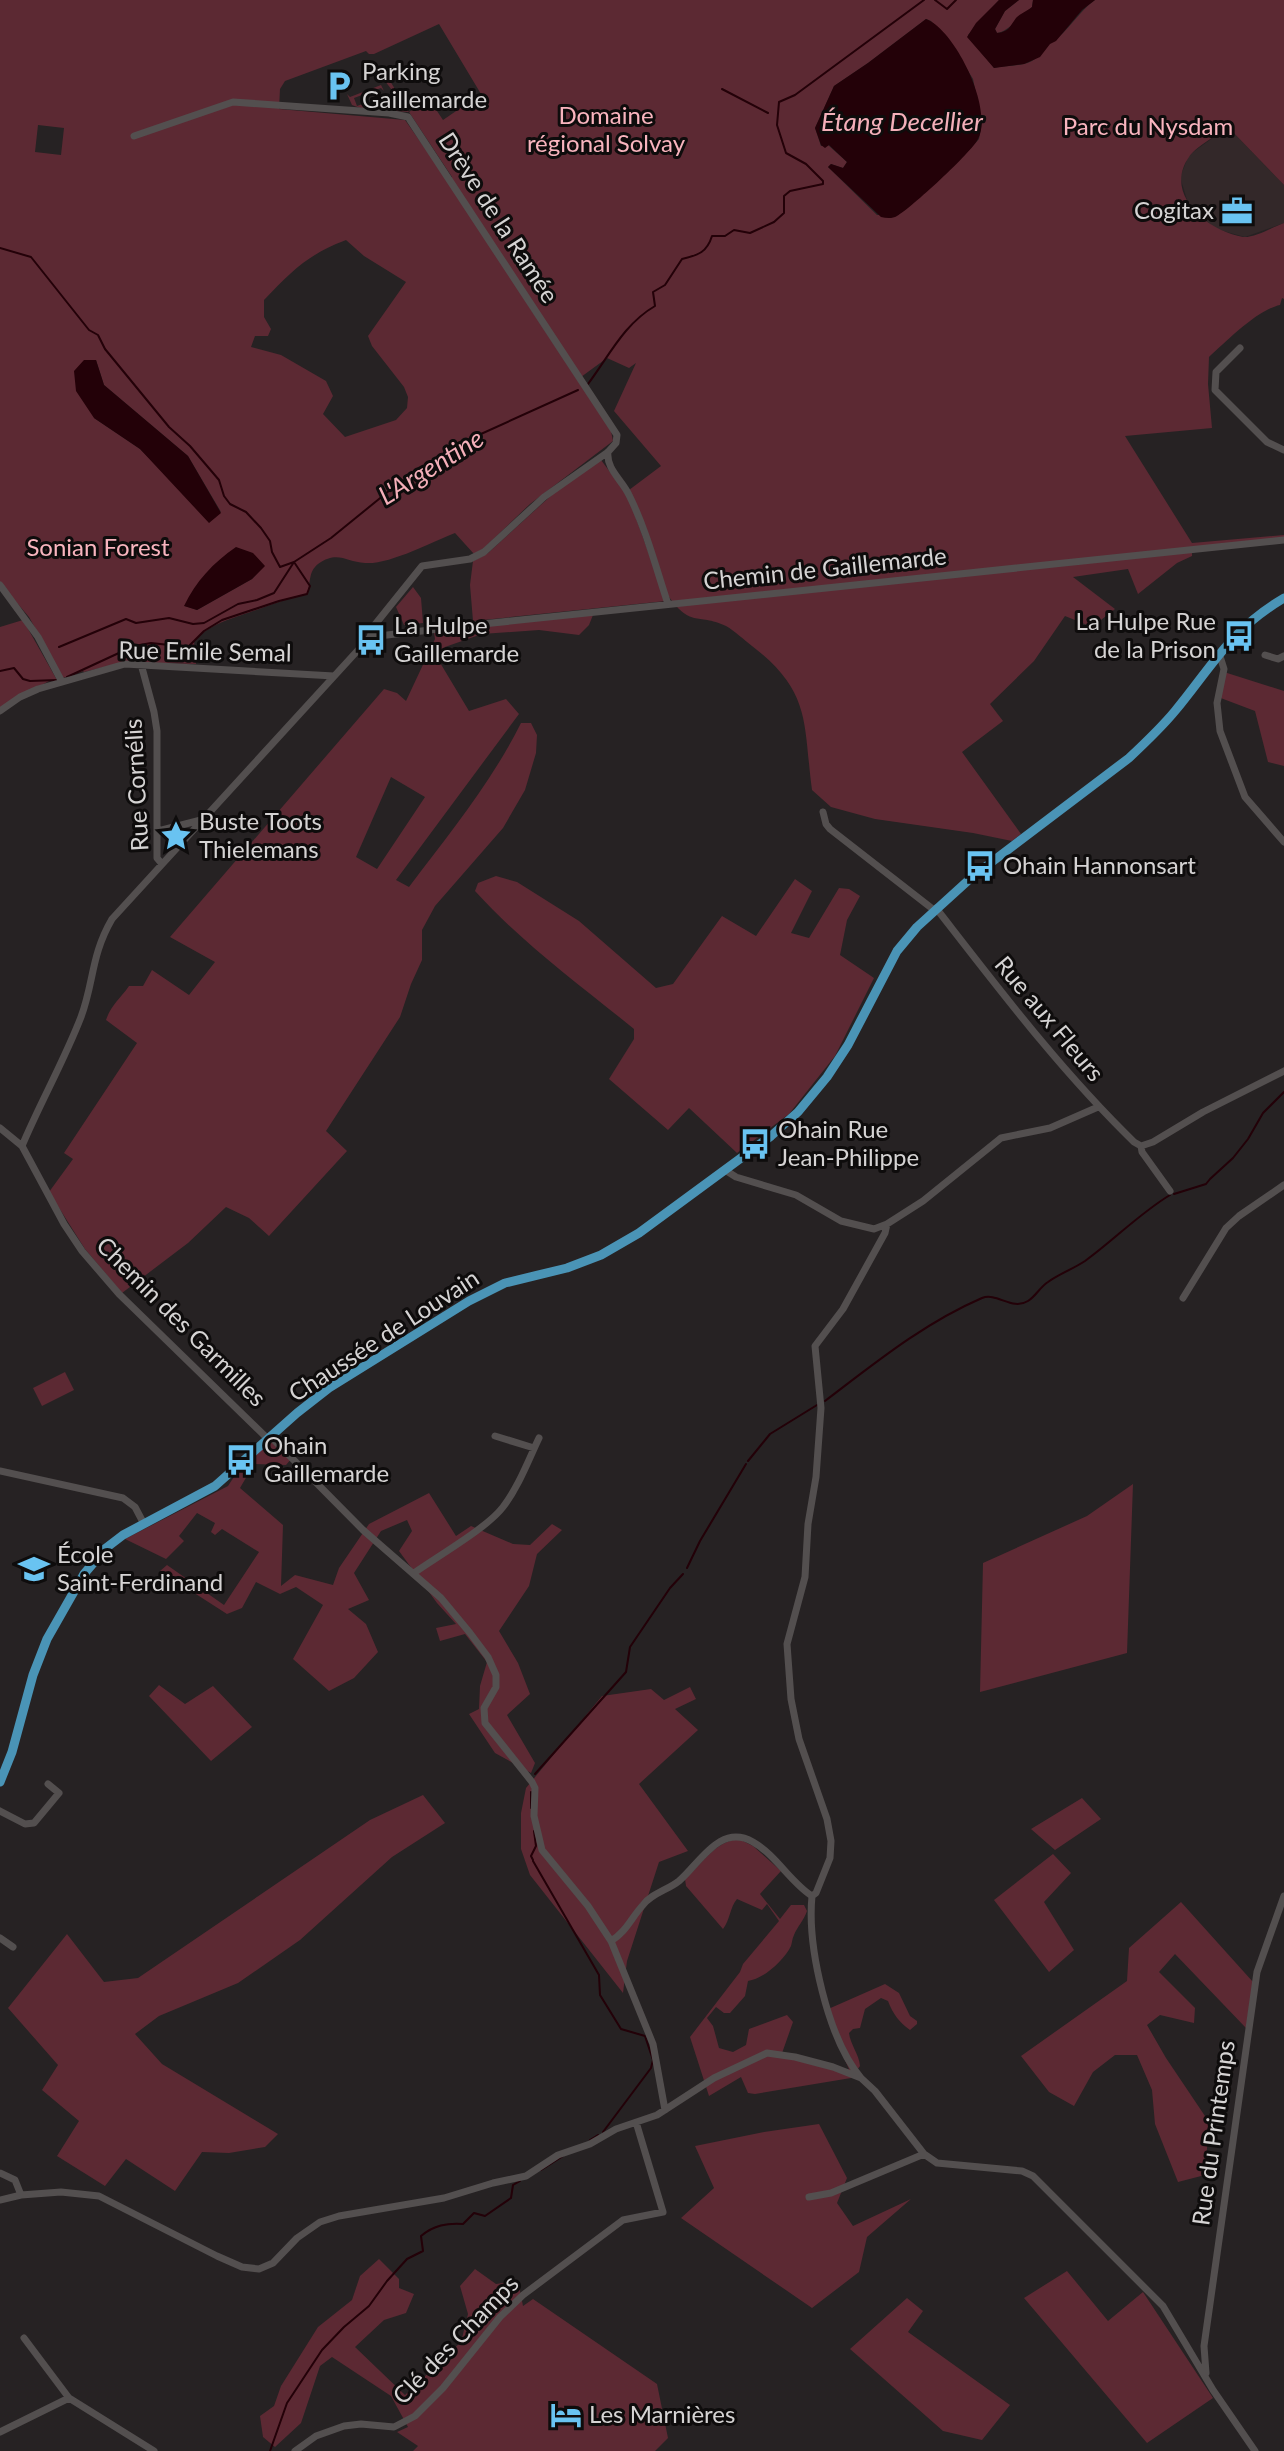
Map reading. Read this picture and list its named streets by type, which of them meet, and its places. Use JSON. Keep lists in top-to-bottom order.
{
  "streets": {
    "main road": ["Chaussée de Louvain"],
    "street": [
      "Drève de la Ramée",
      "Chemin de Gaillemarde",
      "Rue Emile Semal",
      "Rue Cornélis",
      "Rue aux Fleurs",
      "Chemin des Garmilles",
      "Rue du Printemps",
      "Clé des Champs"
    ]
  },
  "crossings": [
    ["Rue Emile Semal", "Rue Cornélis"],
    ["Rue aux Fleurs", "Chaussée de Louvain"],
    ["Chemin des Garmilles", "Chaussée de Louvain"]
  ],
  "water": ["Étang Decellier", "L'Argentine"],
  "parks": ["Domaine régional Solvay", "Parc du Nysdam", "Sonian Forest"],
  "places": {
    "parking": ["Parking Gaillemarde"],
    "office": ["Cogitax"],
    "bus stop": [
      "La Hulpe Rue de la Prison",
      "La Hulpe Gaillemarde",
      "Ohain Hannonsart",
      "Ohain Rue Jean-Philippe",
      "Ohain Gaillemarde"
    ],
    "place": ["Buste Toots Thielemans"],
    "school or university": ["École Saint-Ferdinand"],
    "hotel": ["Les Marnières"]
  }
}
